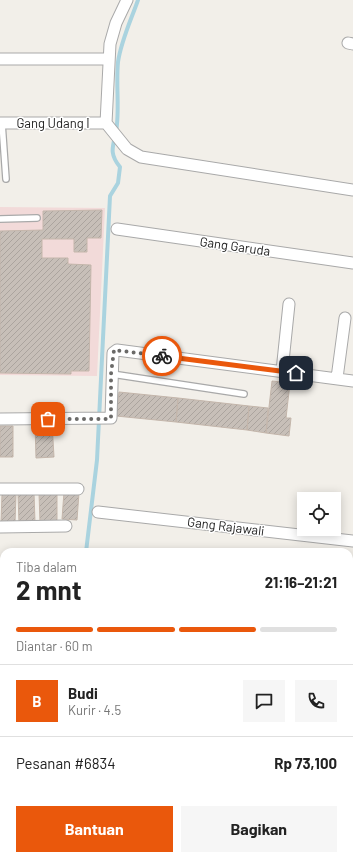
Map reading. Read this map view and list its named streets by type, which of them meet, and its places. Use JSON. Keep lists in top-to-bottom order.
{
  "streets": {
    "street": ["Gang Udang I", "Gang Garuda", "Gang Rajawali"]
  },
  "page": {
    "heading": ["2 mnt", "Tiba dalam", "21:16–21:21"],
    "panel": [
      "Budi",
      "Kurir · 4.5",
      "Pesanan #6834",
      "Rp 73,100"
    ],
    "bar": "Diantar · 60 m",
    "round": "B",
    "buttons": ["Bantuan", "Bagikan"]
  }
}
